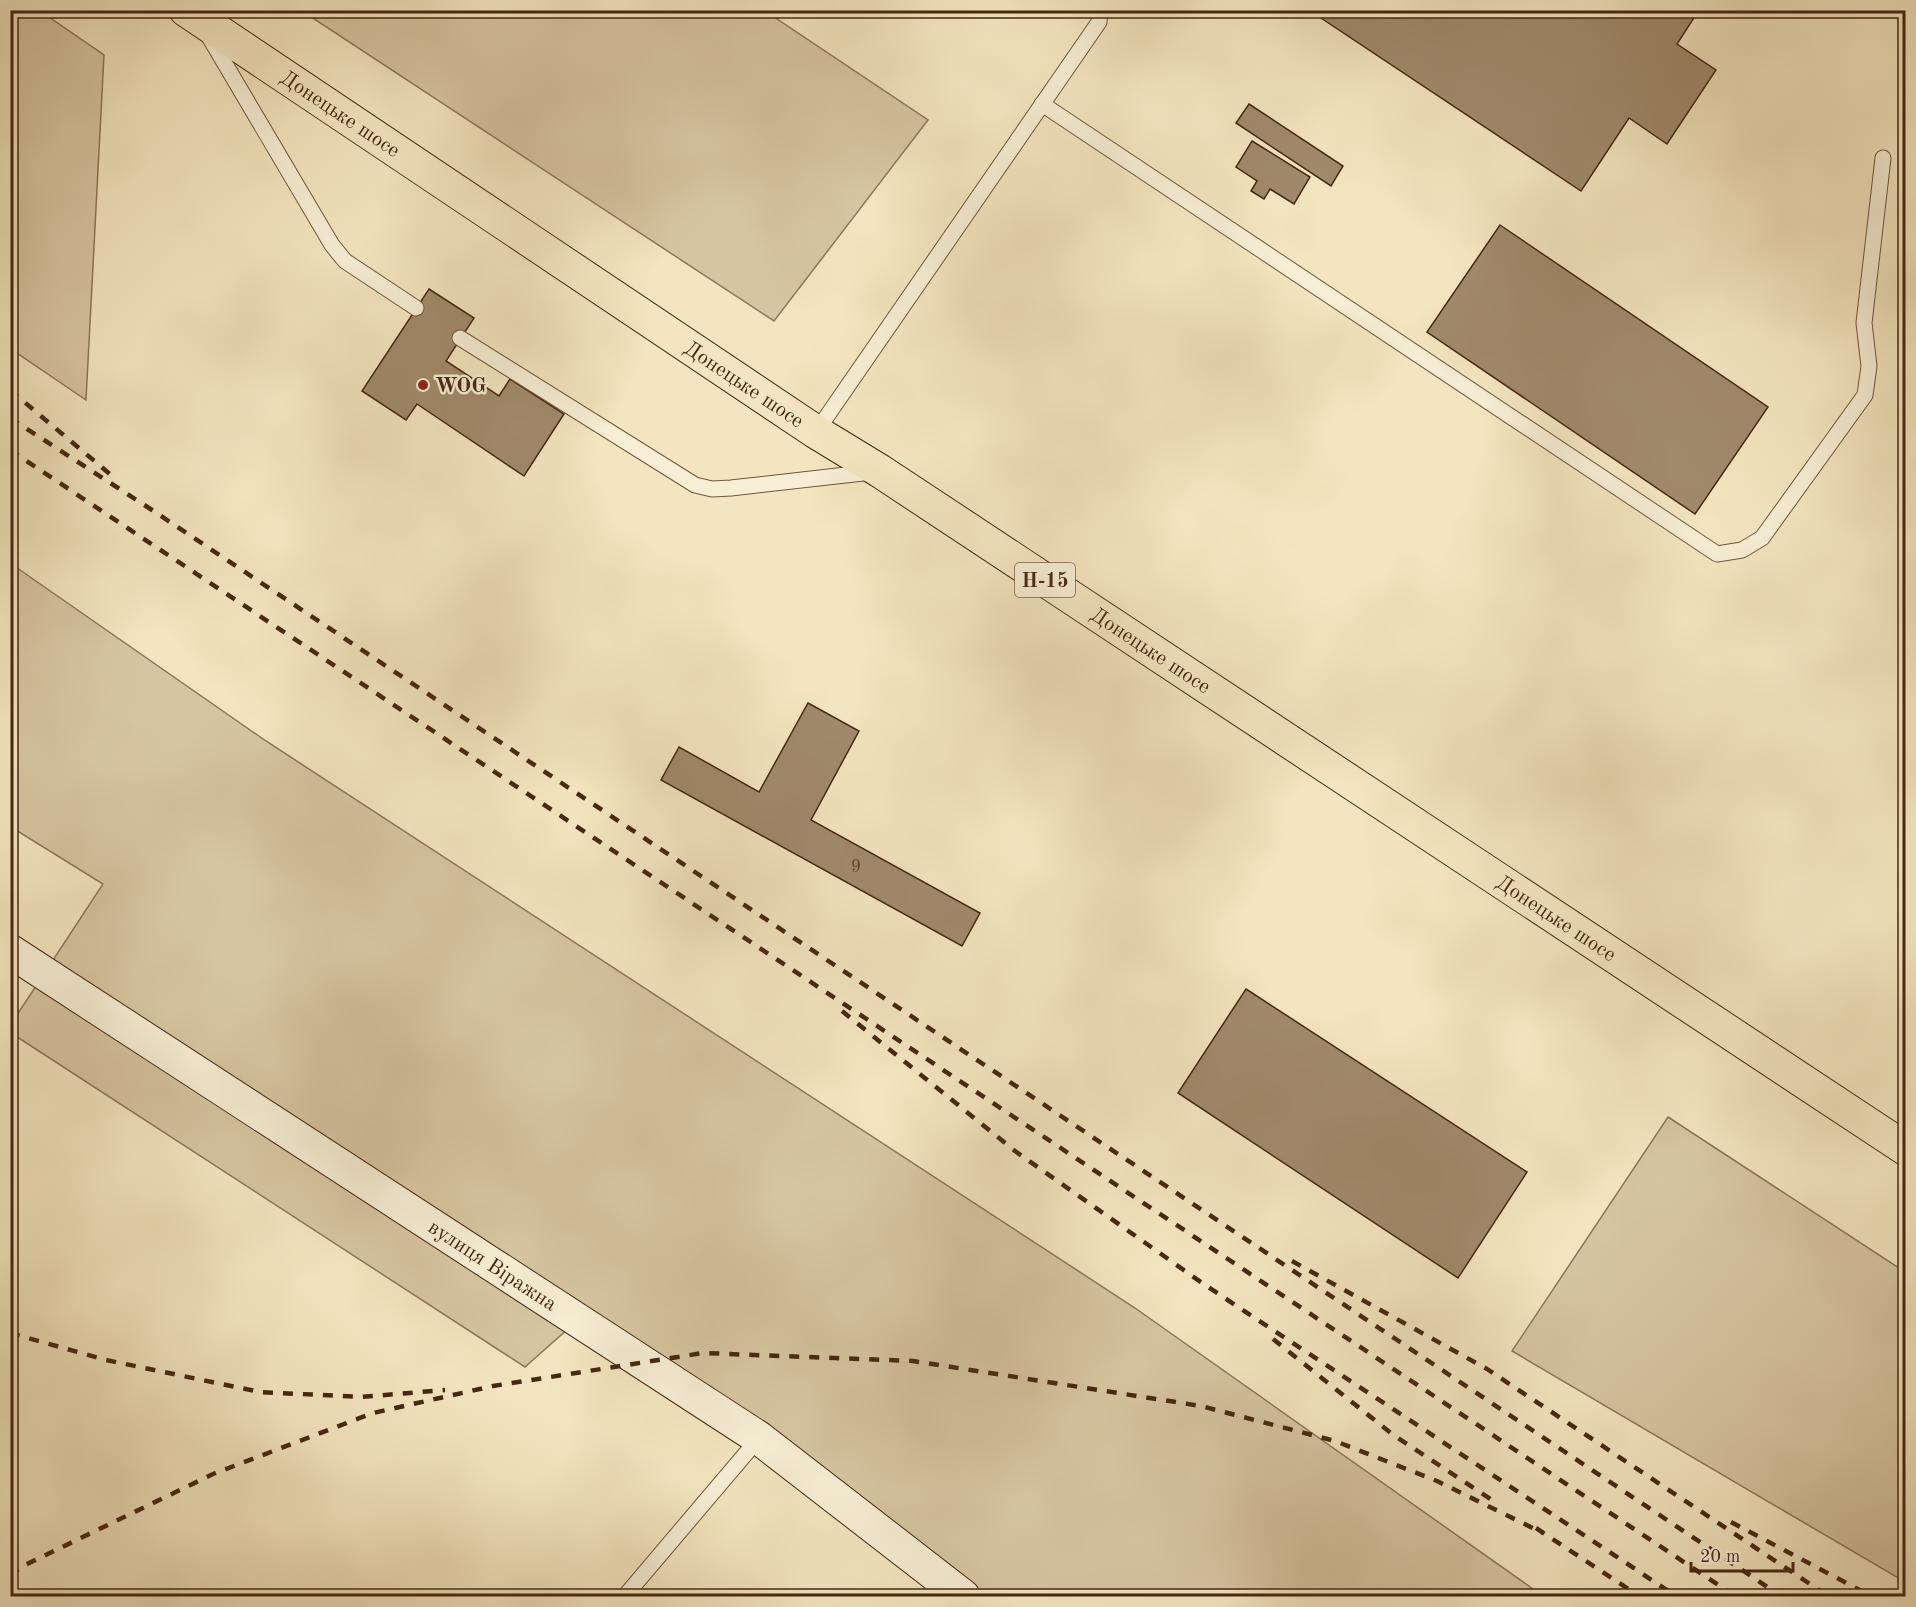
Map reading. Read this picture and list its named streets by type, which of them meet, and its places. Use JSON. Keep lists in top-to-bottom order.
{
  "streets": {
    "main road": ["Донецьке шосе", "Н-15", "вулиця Віражна"]
  },
  "places": ["WOG"],
  "house_numbers": ["9"],
  "scale_bar": "20 m"
}
